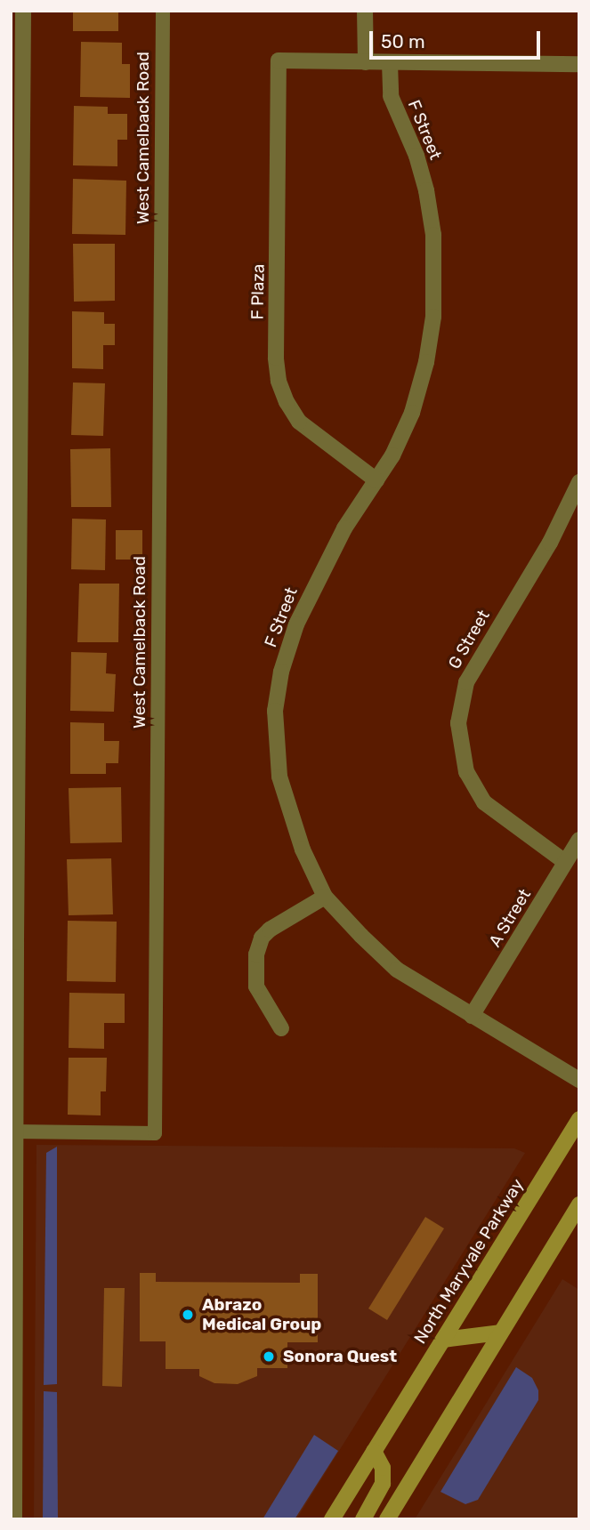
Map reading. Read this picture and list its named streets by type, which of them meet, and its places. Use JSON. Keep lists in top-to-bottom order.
{
  "streets": {
    "street": [
      "F Street",
      "F Plaza",
      "G Street",
      "A Street",
      "North Maryvale Parkway"
    ],
    "lane": ["West Camelback Road"]
  },
  "crossings": [
    ["F Street", "F Plaza"],
    ["F Street", "A Street"],
    ["G Street", "A Street"]
  ],
  "places": ["Abrazo Medical Group", "Sonora Quest"],
  "scale_bar": "50 m"
}
